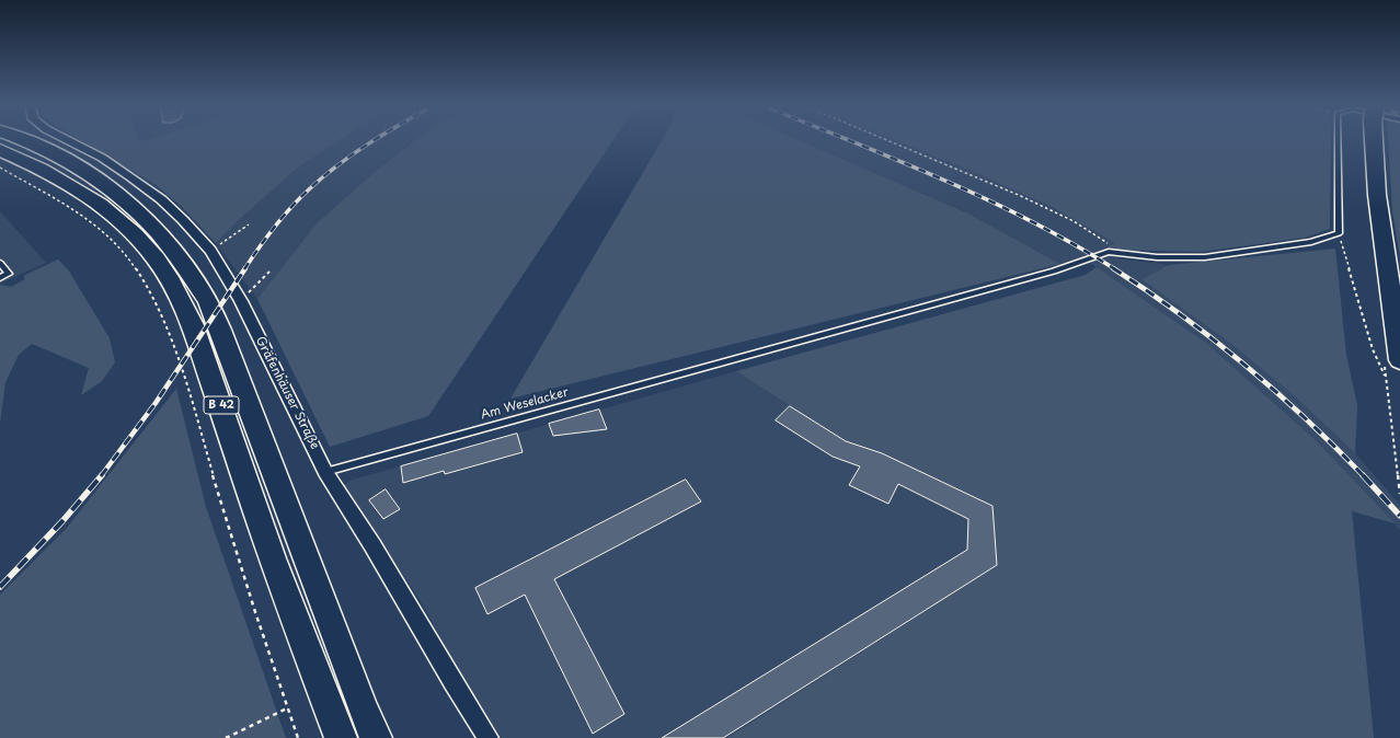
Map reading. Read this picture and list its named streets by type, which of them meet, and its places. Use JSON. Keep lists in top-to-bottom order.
{
  "streets": {
    "main road": ["B 42"],
    "street": ["Gräfenhäuser Straße"],
    "lane": ["Am Weselacker"]
  },
  "crossings": [
    ["Gräfenhäuser Straße", "Am Weselacker"]
  ]
}
